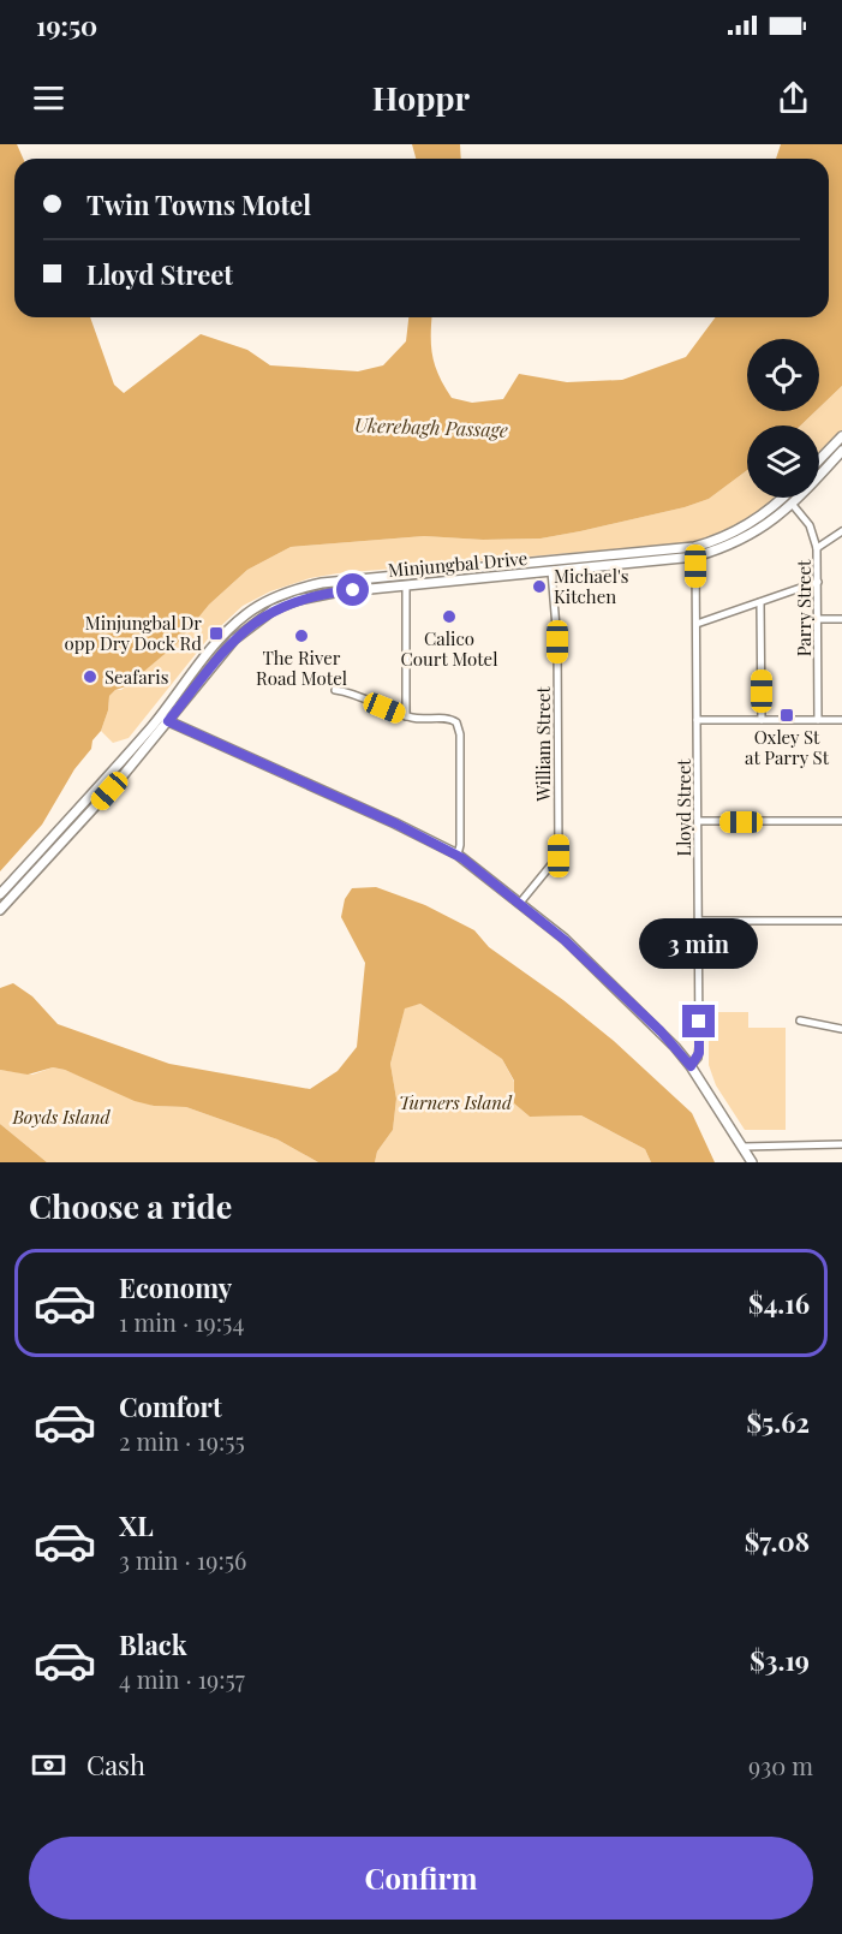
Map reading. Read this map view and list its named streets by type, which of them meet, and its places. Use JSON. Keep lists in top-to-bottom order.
{
  "streets": {
    "main road": ["Minjungbal Drive"],
    "street": ["Parry Street", "William Street", "Lloyd Street"]
  },
  "crossings": [
    ["Minjungbal Drive", "Parry Street"],
    ["Minjungbal Drive", "William Street"],
    ["Minjungbal Drive", "Lloyd Street"]
  ],
  "water": ["Ukerebagh Passage"],
  "parks": ["Turners Island", "Boyds Island"],
  "places": {
    "other": [
      "Michael's Kitchen",
      "Calico Court Motel",
      "The River Road Motel",
      "Seafaris"
    ],
    "transit": ["Minjungbal Dr opp Dry Dock Rd", "Oxley St at Parry St"]
  },
  "page": {
    "status": "19:50",
    "header": "Hoppr",
    "banner": ["Twin Towns Motel", "Lloyd Street"],
    "bubble": "3 min",
    "heading": "Choose a ride",
    "list": [
      {
        "name": "Economy",
        "note": "1 min · 19:54",
        "value": "$4.16"
      },
      {
        "name": "Comfort",
        "note": "2 min · 19:55",
        "value": "$5.62"
      },
      {
        "name": "XL",
        "note": "3 min · 19:56",
        "value": "$7.08"
      },
      {
        "name": "Black",
        "note": "4 min · 19:57",
        "value": "$3.19"
      }
    ],
    "pay": ["Cash", "930 m"],
    "buttons": "Confirm"
  }
}
